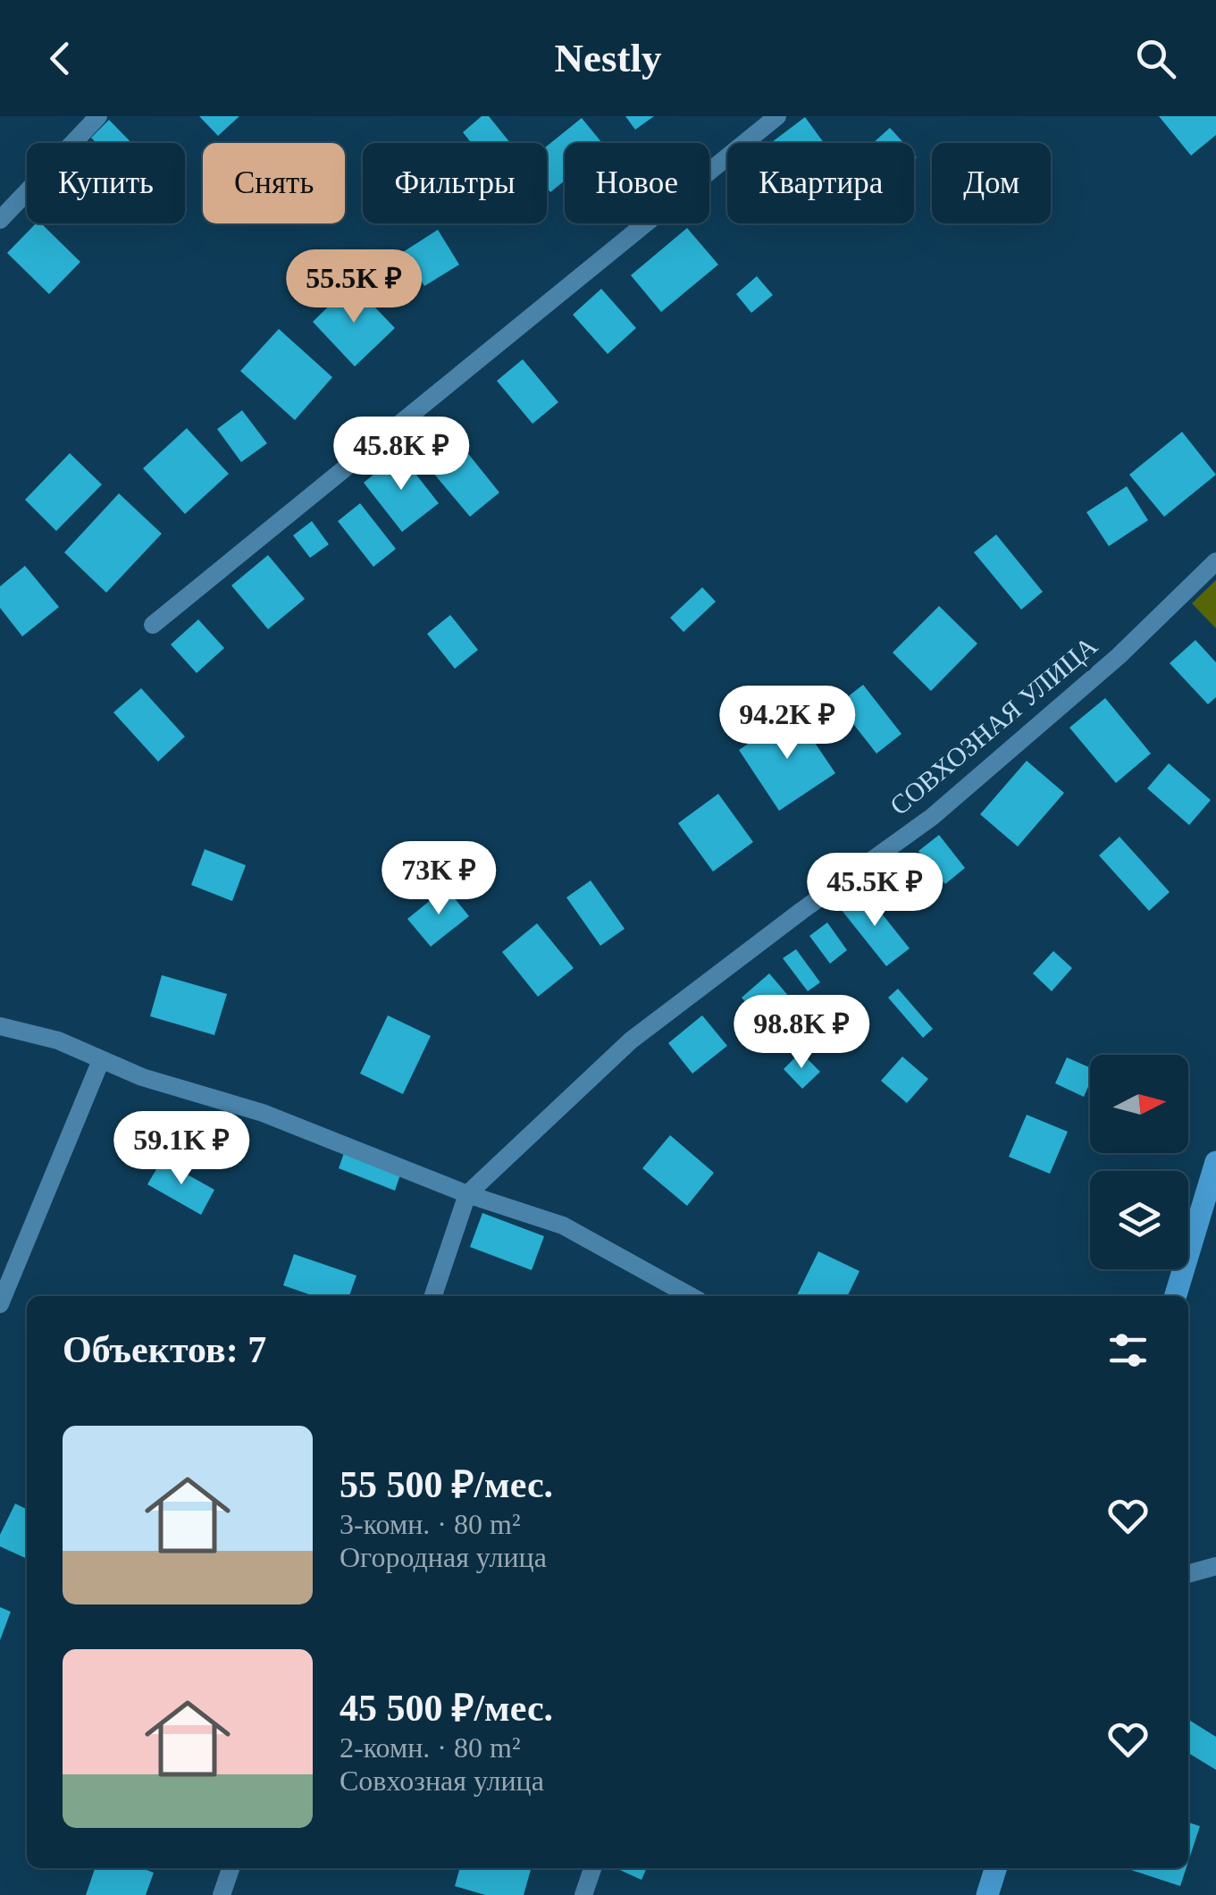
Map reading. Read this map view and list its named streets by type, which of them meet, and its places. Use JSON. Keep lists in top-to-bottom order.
{
  "streets": {
    "street": ["СОВХОЗНАЯ УЛИЦА"]
  },
  "north": "right",
  "page": {
    "header": "Nestly",
    "chip": [
      "Купить",
      "Снять",
      "Фильтры",
      "Новое",
      "Квартира",
      "Дом"
    ],
    "price": [
      "55.5K ₽",
      "45.8K ₽",
      "94.2K ₽",
      "73K ₽",
      "45.5K ₽",
      "98.8K ₽",
      "59.1K ₽"
    ],
    "heading": "Объектов: 7",
    "list": [
      {
        "name": "55 500 ₽/мес.",
        "note": "3-комн. · 80 m² · Огородная улица"
      },
      {
        "name": "45 500 ₽/мес.",
        "note": "2-комн. · 80 m² · Совхозная улица"
      }
    ]
  }
}
